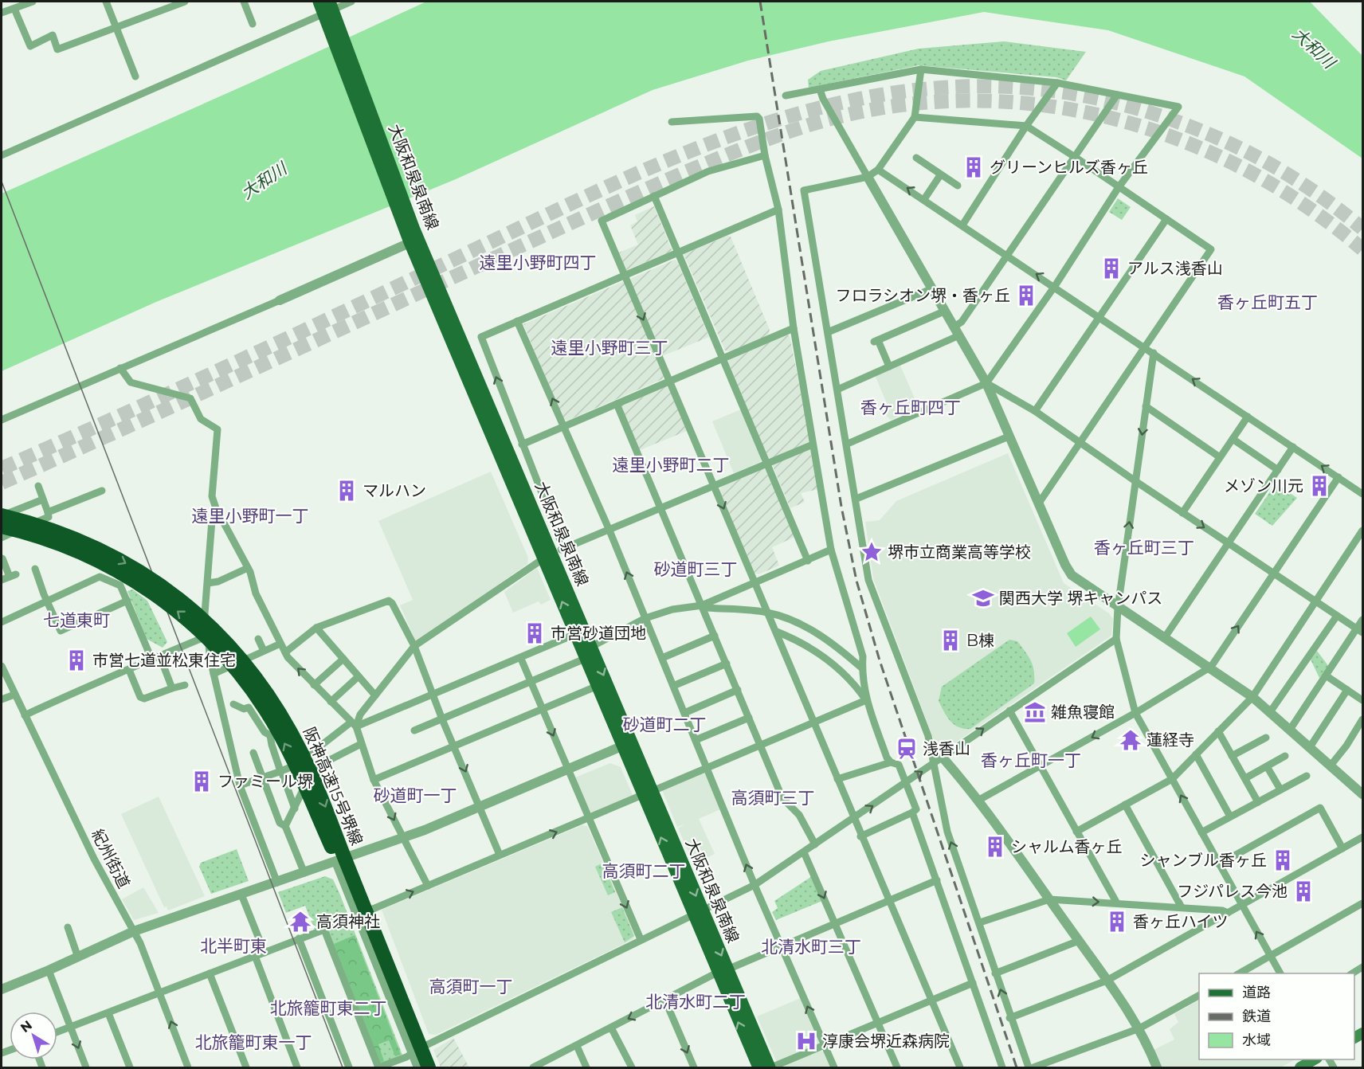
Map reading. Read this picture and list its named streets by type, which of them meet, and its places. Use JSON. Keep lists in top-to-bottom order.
{
  "streets": {
    "highway": ["阪神高速15号堺線"],
    "main road": ["大阪和泉泉南線"],
    "street": ["紀州街道"]
  },
  "districts": [
    "遠里小野町四丁",
    "香ヶ丘町五丁",
    "遠里小野町三丁",
    "香ヶ丘町四丁",
    "遠里小野町二丁",
    "遠里小野町一丁",
    "香ヶ丘町三丁",
    "砂道町三丁",
    "七道東町",
    "砂道町二丁",
    "香ヶ丘町一丁",
    "砂道町一丁",
    "高須町三丁",
    "高須町二丁",
    "北半町東",
    "北清水町三丁",
    "高須町一丁",
    "北清水町二丁",
    "北旅籠町東二丁",
    "北旅籠町東一丁"
  ],
  "water": ["大和川"],
  "places": {
    "building": [
      "グリーンヒルズ香ヶ丘",
      "アルス浅香山",
      "フロラシオン堺・香ヶ丘",
      "メゾン川元",
      "マルハン",
      "市営砂道団地",
      "B棟",
      "市営七道並松東住宅",
      "ファミール堺",
      "シャルム香ヶ丘",
      "シャンブル香ヶ丘",
      "フジパレス今池",
      "香ヶ丘ハイツ"
    ],
    "place": ["堺市立商業高等学校"],
    "school or university": ["関西大学 堺キャンパス"],
    "museum": ["雑魚寝館"],
    "temple": ["蓮経寺", "高須神社"],
    "station": ["浅香山"],
    "hospital": ["淳康会堺近森病院"]
  },
  "legend": ["道路", "鉄道", "水域"],
  "north": "top left"
}
